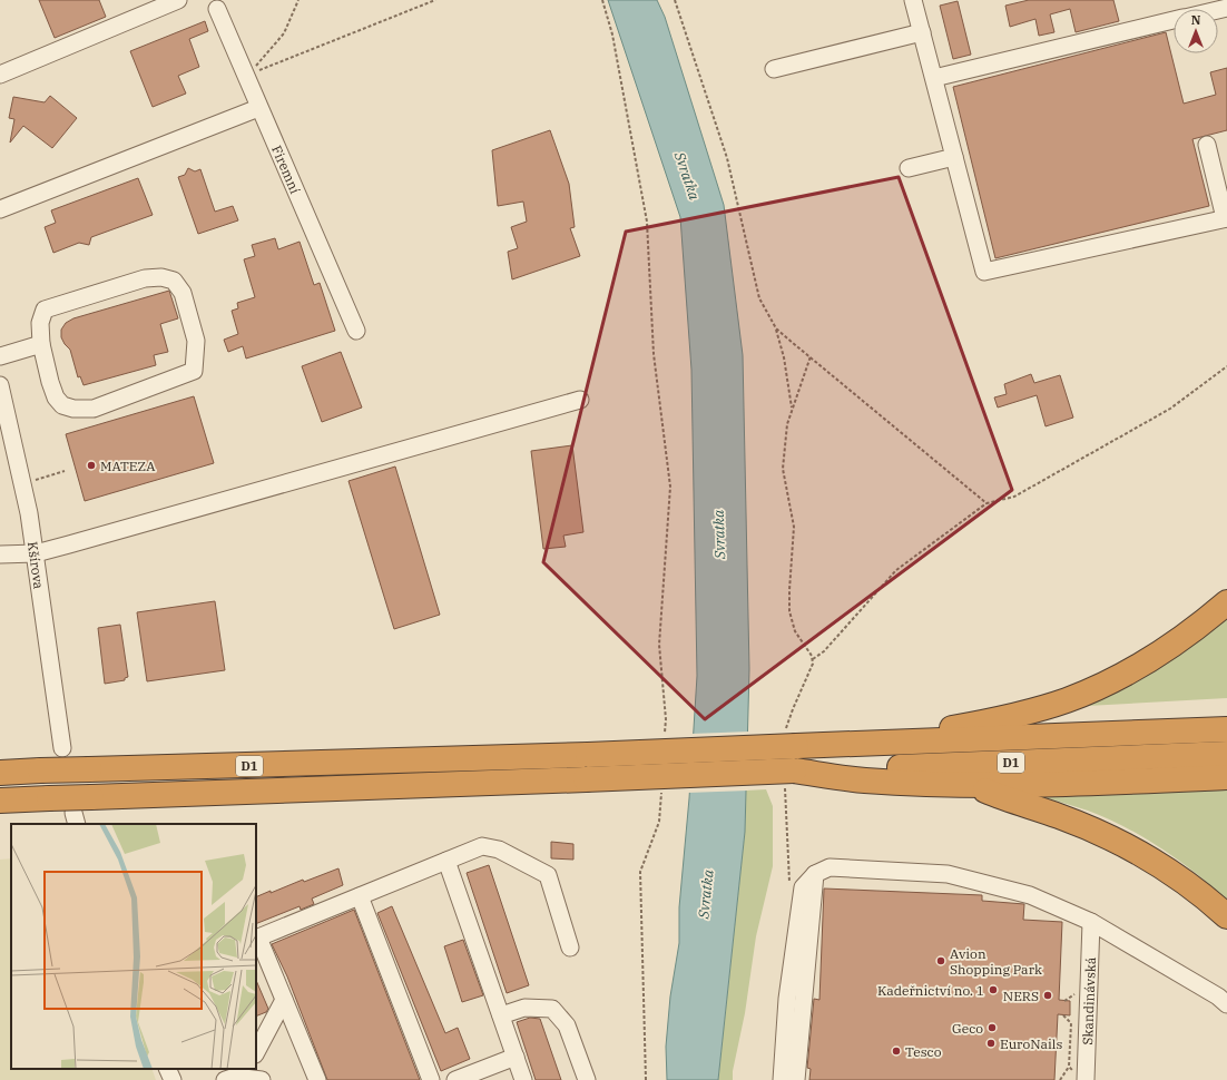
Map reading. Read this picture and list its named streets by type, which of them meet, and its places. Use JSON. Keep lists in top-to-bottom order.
{
  "streets": {
    "highway": ["D1"],
    "street": ["Firemní", "Kšírova", "Skandinávská"]
  },
  "water": ["Svratka"],
  "places": [
    "MATEZA",
    "Avion Shopping Park",
    "Kadeřnictví no. 1",
    "NERS",
    "Geco",
    "EuroNails",
    "Tesco"
  ],
  "north": "top"
}
